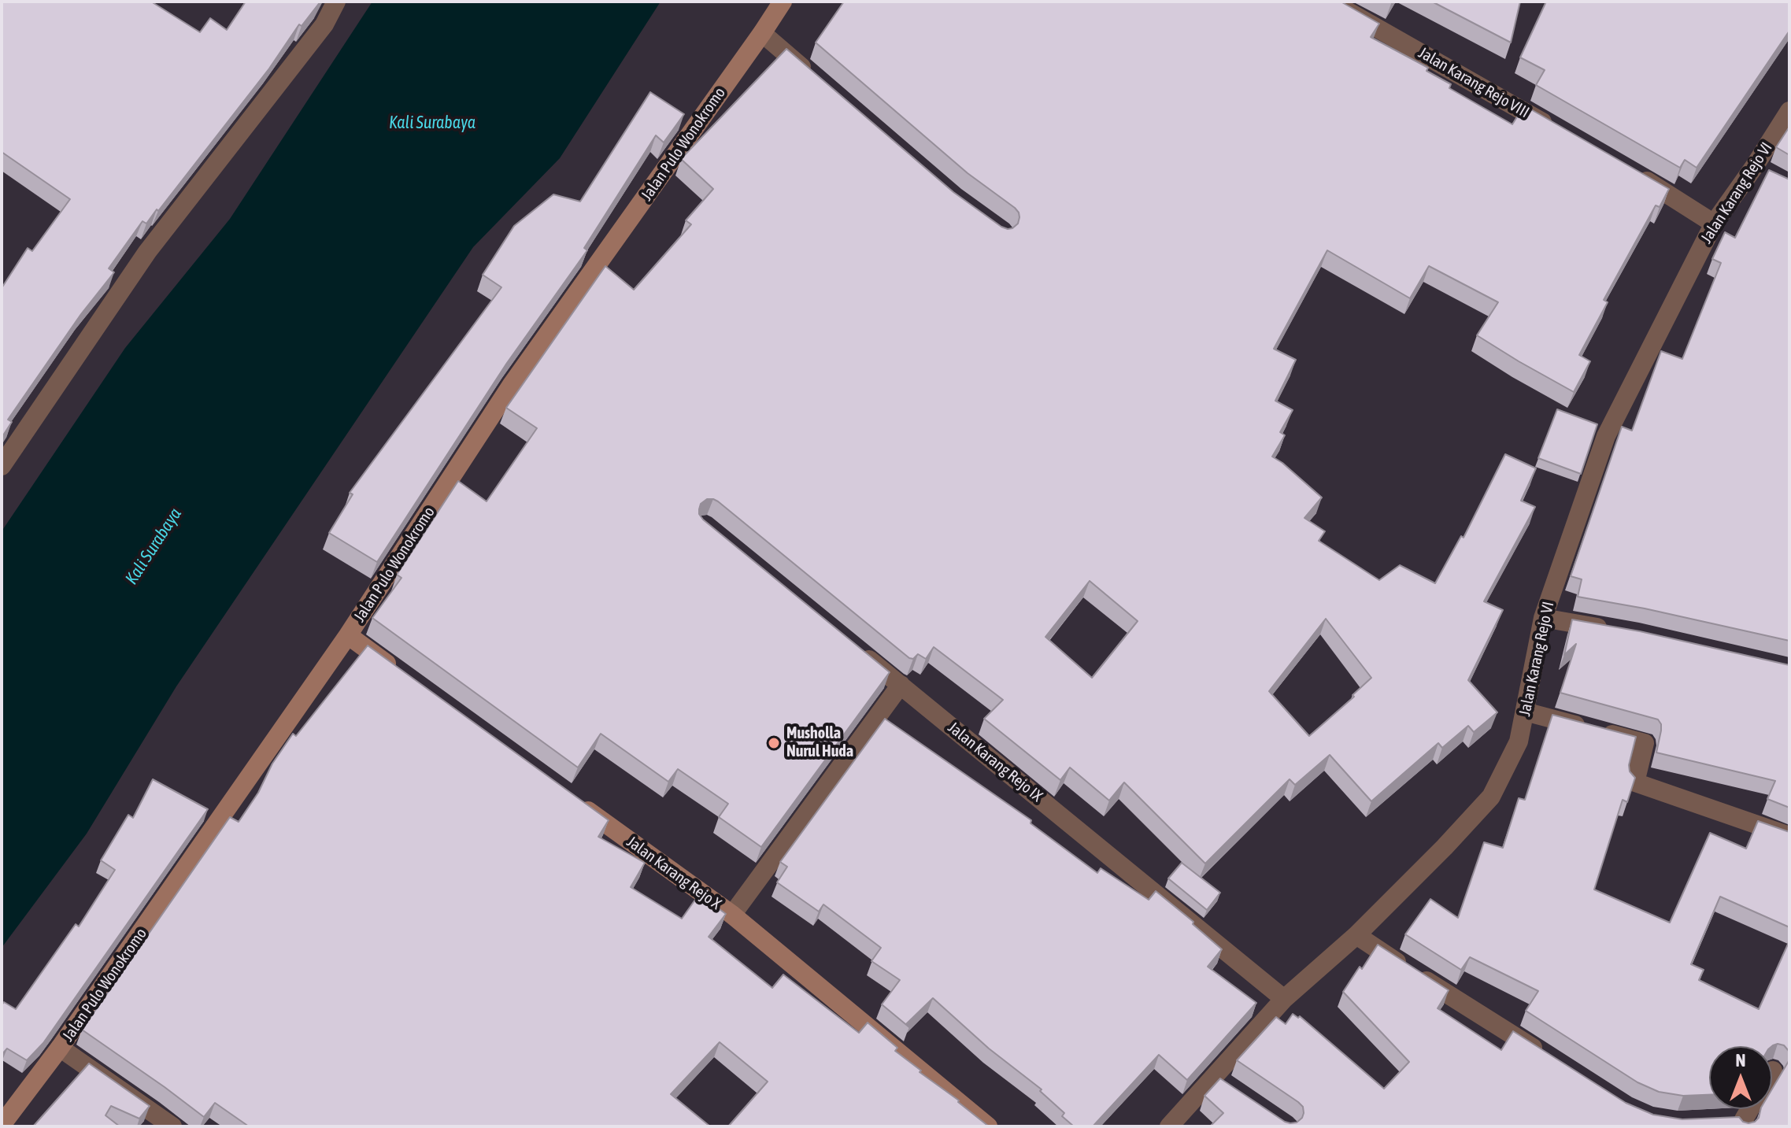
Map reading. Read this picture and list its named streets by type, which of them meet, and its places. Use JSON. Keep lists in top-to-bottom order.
{
  "streets": {
    "main road": ["Jalan Pulo Wonokromo", "Jalan Karang Rejo X"],
    "street": ["Jalan Karang Rejo VIII", "Jalan Karang Rejo VI", "Jalan Karang Rejo IX"]
  },
  "crossings": [
    ["Jalan Karang Rejo VI", "Jalan Karang Rejo IX"]
  ],
  "water": ["Kali Surabaya"],
  "places": ["Musholla Nurul Huda"],
  "north": "top"
}
